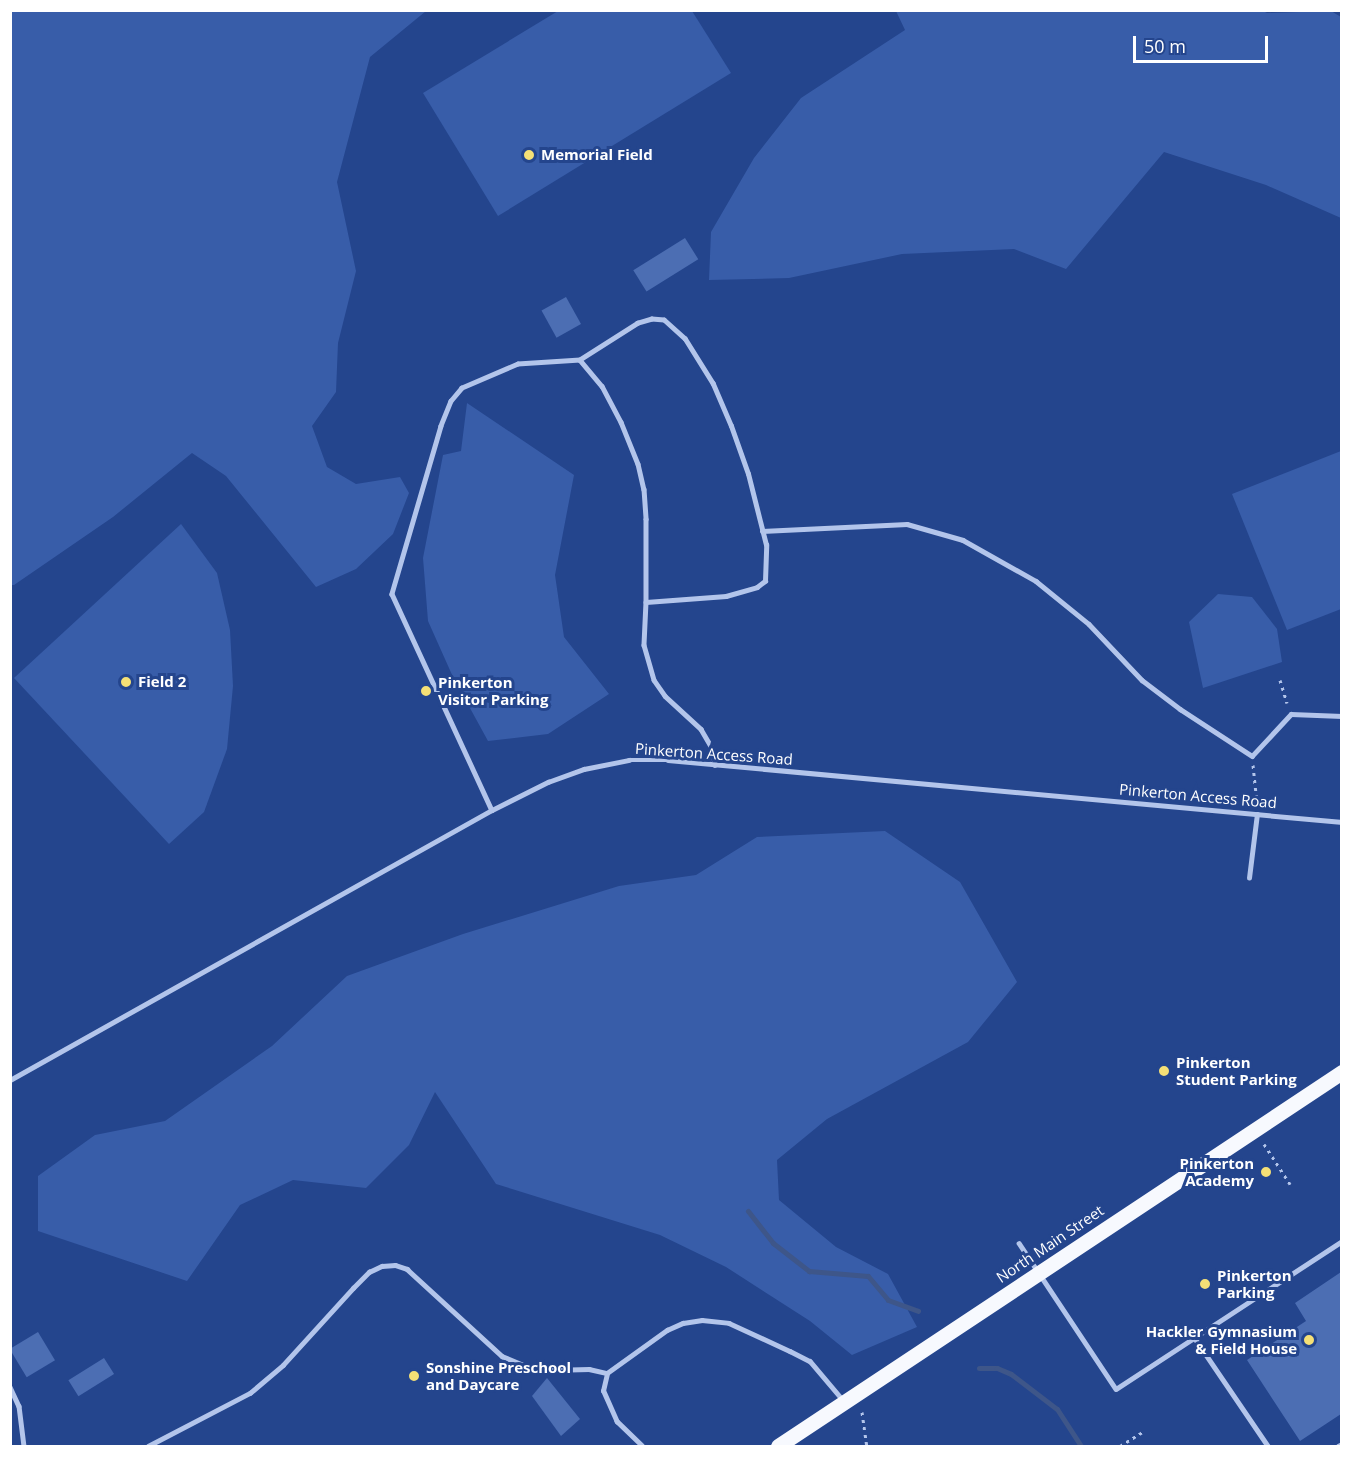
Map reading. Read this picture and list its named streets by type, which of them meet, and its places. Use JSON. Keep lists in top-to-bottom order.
{
  "streets": {
    "main road": ["North Main Street"],
    "lane": ["Pinkerton Access Road"]
  },
  "places": [
    "Memorial Field",
    "Field 2",
    "Pinkerton Visitor Parking",
    "Pinkerton Student Parking",
    "Pinkerton Academy",
    "Pinkerton Parking",
    "Hackler Gymnasium & Field House",
    "Sonshine Preschool and Daycare"
  ],
  "scale_bar": "50 m"
}
